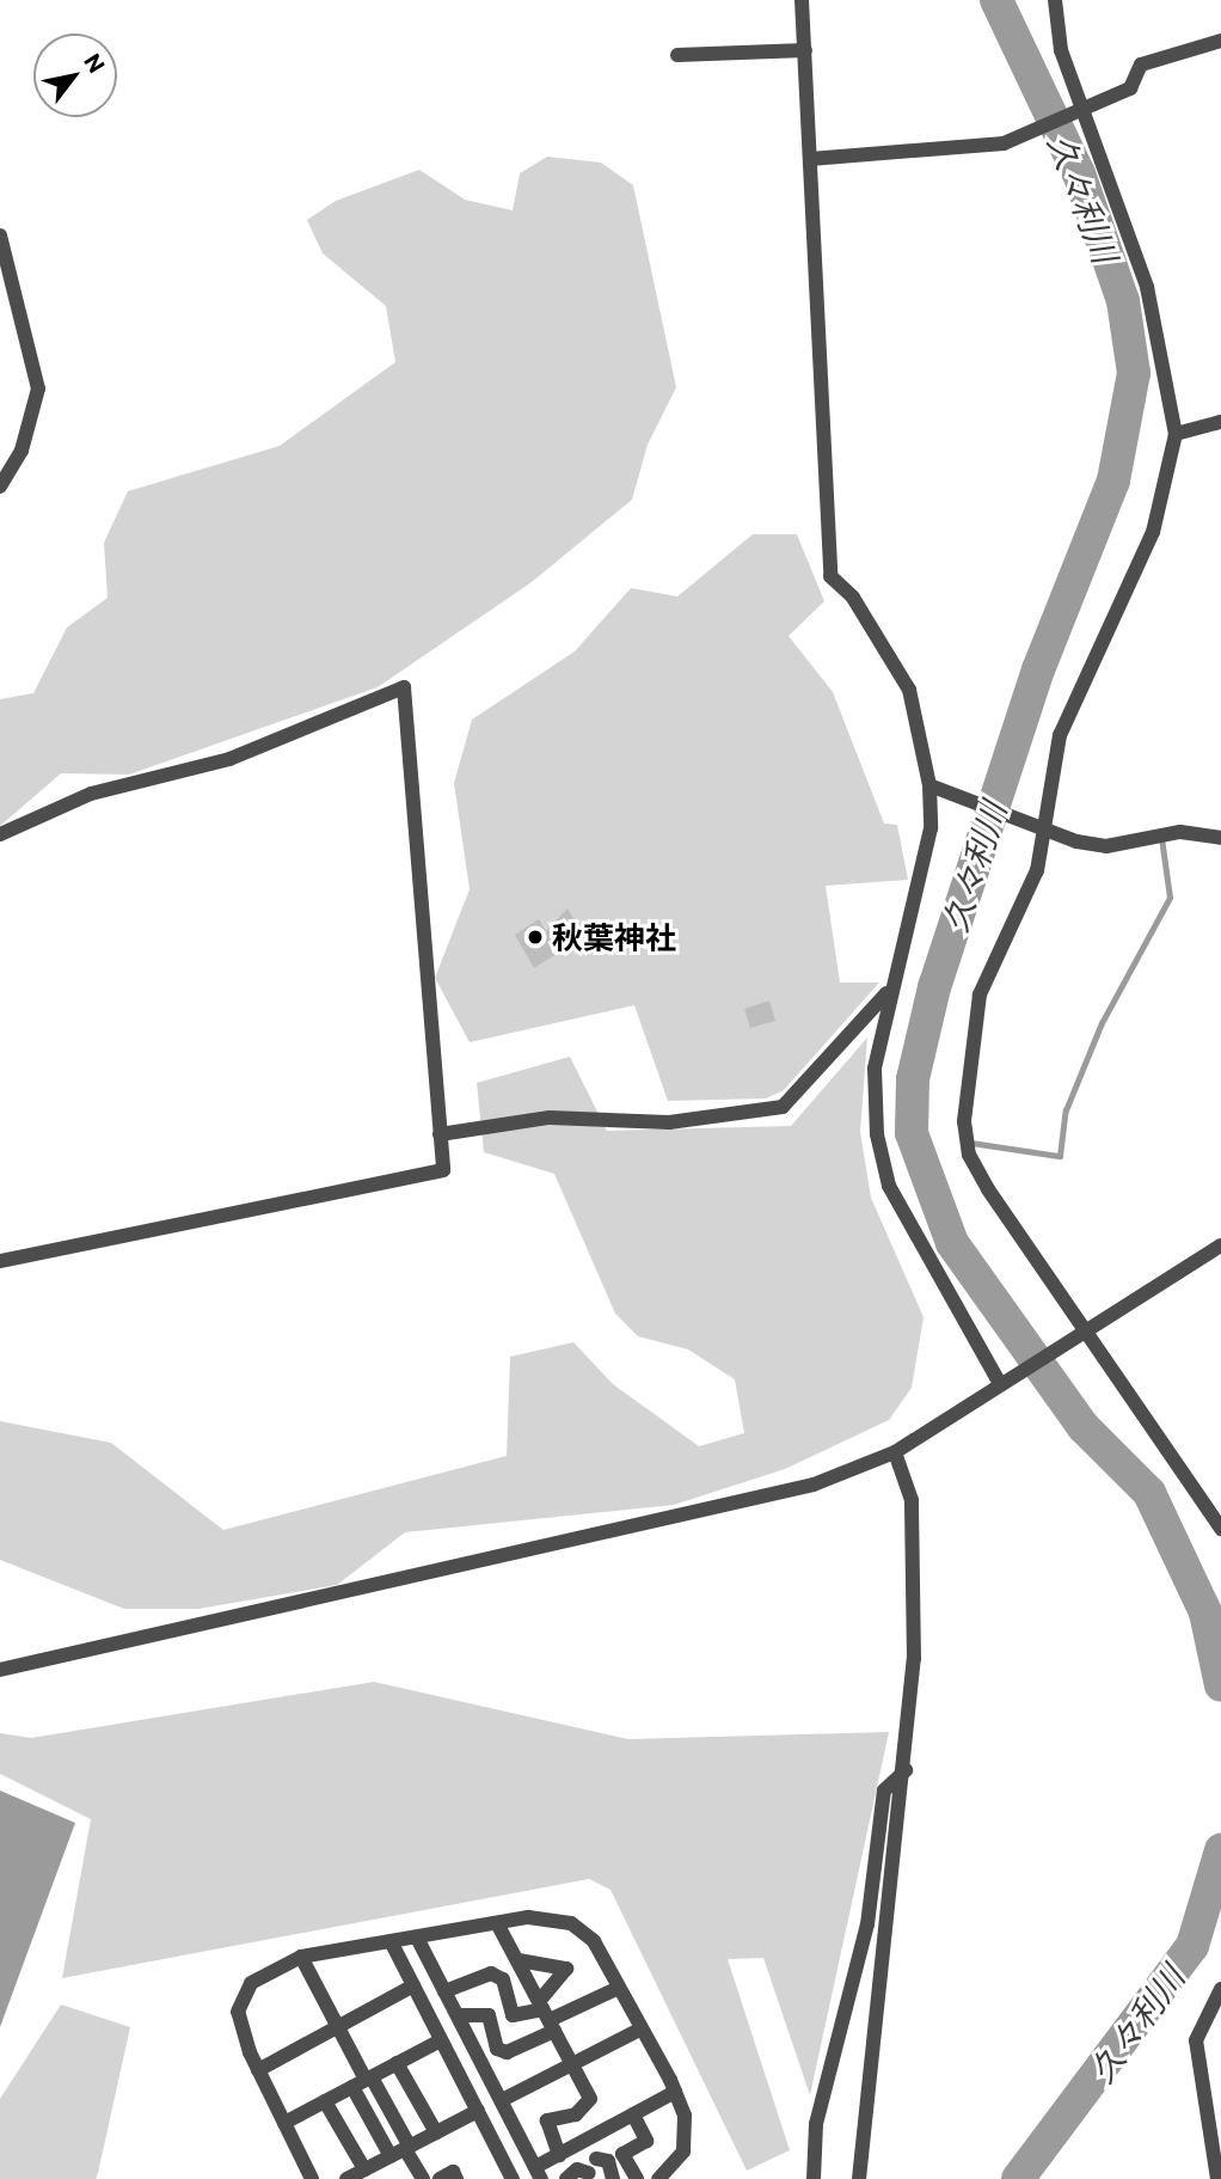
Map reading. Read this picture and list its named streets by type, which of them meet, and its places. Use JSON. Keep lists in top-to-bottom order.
{
  "water": ["久々利川"],
  "places": ["秋葉神社"],
  "north": "top right"
}
